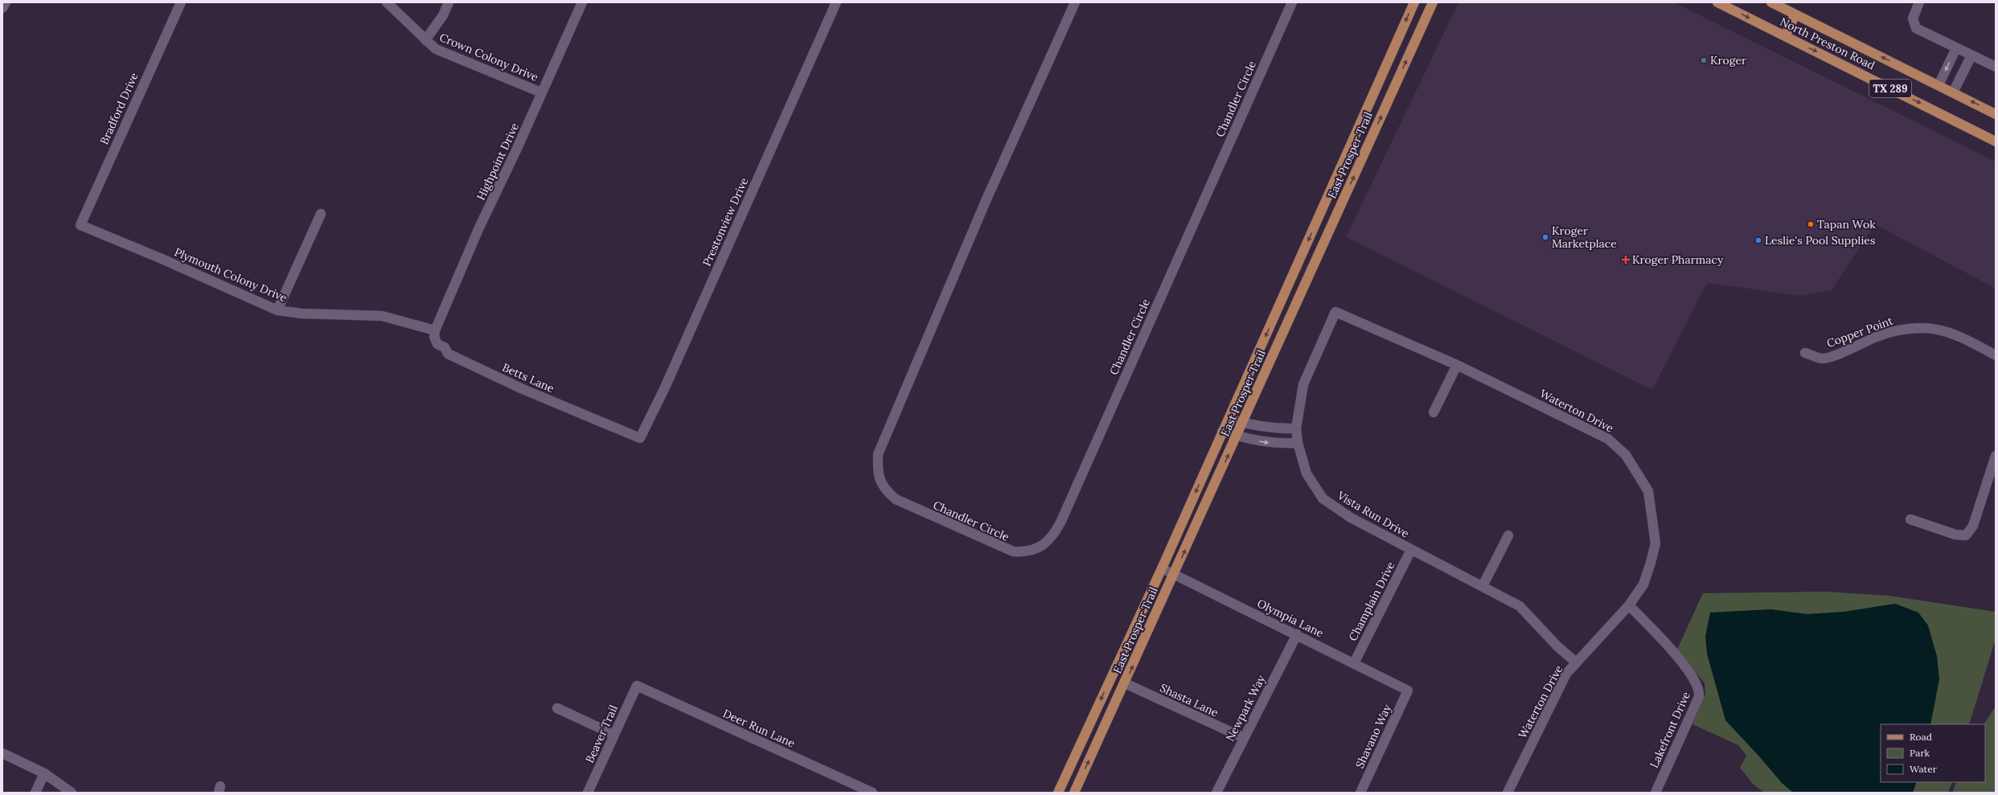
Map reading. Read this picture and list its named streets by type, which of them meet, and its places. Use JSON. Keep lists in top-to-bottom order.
{
  "streets": {
    "main road": ["North Preston Road", "TX 289", "East Prosper Trail"],
    "street": [
      "Crown Colony Drive",
      "Chandler Circle",
      "Bradford Drive",
      "Highpoint Drive",
      "Prestonview Drive",
      "Plymouth Colony Drive",
      "Copper Point",
      "Betts Lane",
      "Waterton Drive",
      "Vista Run Drive",
      "Champlain Drive",
      "Olympia Lane",
      "Shasta Lane",
      "Newpark Way",
      "Deer Run Lane",
      "Lakefront Drive",
      "Beaver Trail",
      "Shavano Way"
    ]
  },
  "crossings": [
    ["Crown Colony Drive", "Highpoint Drive"],
    ["Bradford Drive", "Plymouth Colony Drive"],
    ["East Prosper Trail", "Olympia Lane"],
    ["East Prosper Trail", "Shasta Lane"],
    ["Highpoint Drive", "Plymouth Colony Drive"],
    ["Highpoint Drive", "Betts Lane"],
    ["Prestonview Drive", "Betts Lane"],
    ["Plymouth Colony Drive", "Betts Lane"],
    ["Waterton Drive", "Vista Run Drive"],
    ["Waterton Drive", "Lakefront Drive"],
    ["Vista Run Drive", "Champlain Drive"],
    ["Champlain Drive", "Olympia Lane"],
    ["Olympia Lane", "Newpark Way"],
    ["Olympia Lane", "Shavano Way"],
    ["Shasta Lane", "Newpark Way"],
    ["Deer Run Lane", "Beaver Trail"]
  ],
  "places": {
    "other": [
      "Kroger",
      "Tapan Wok",
      "Kroger Marketplace",
      "Leslie's Pool Supplies"
    ],
    "health": ["Kroger Pharmacy"]
  },
  "legend": ["Road", "Park", "Water"]
}
